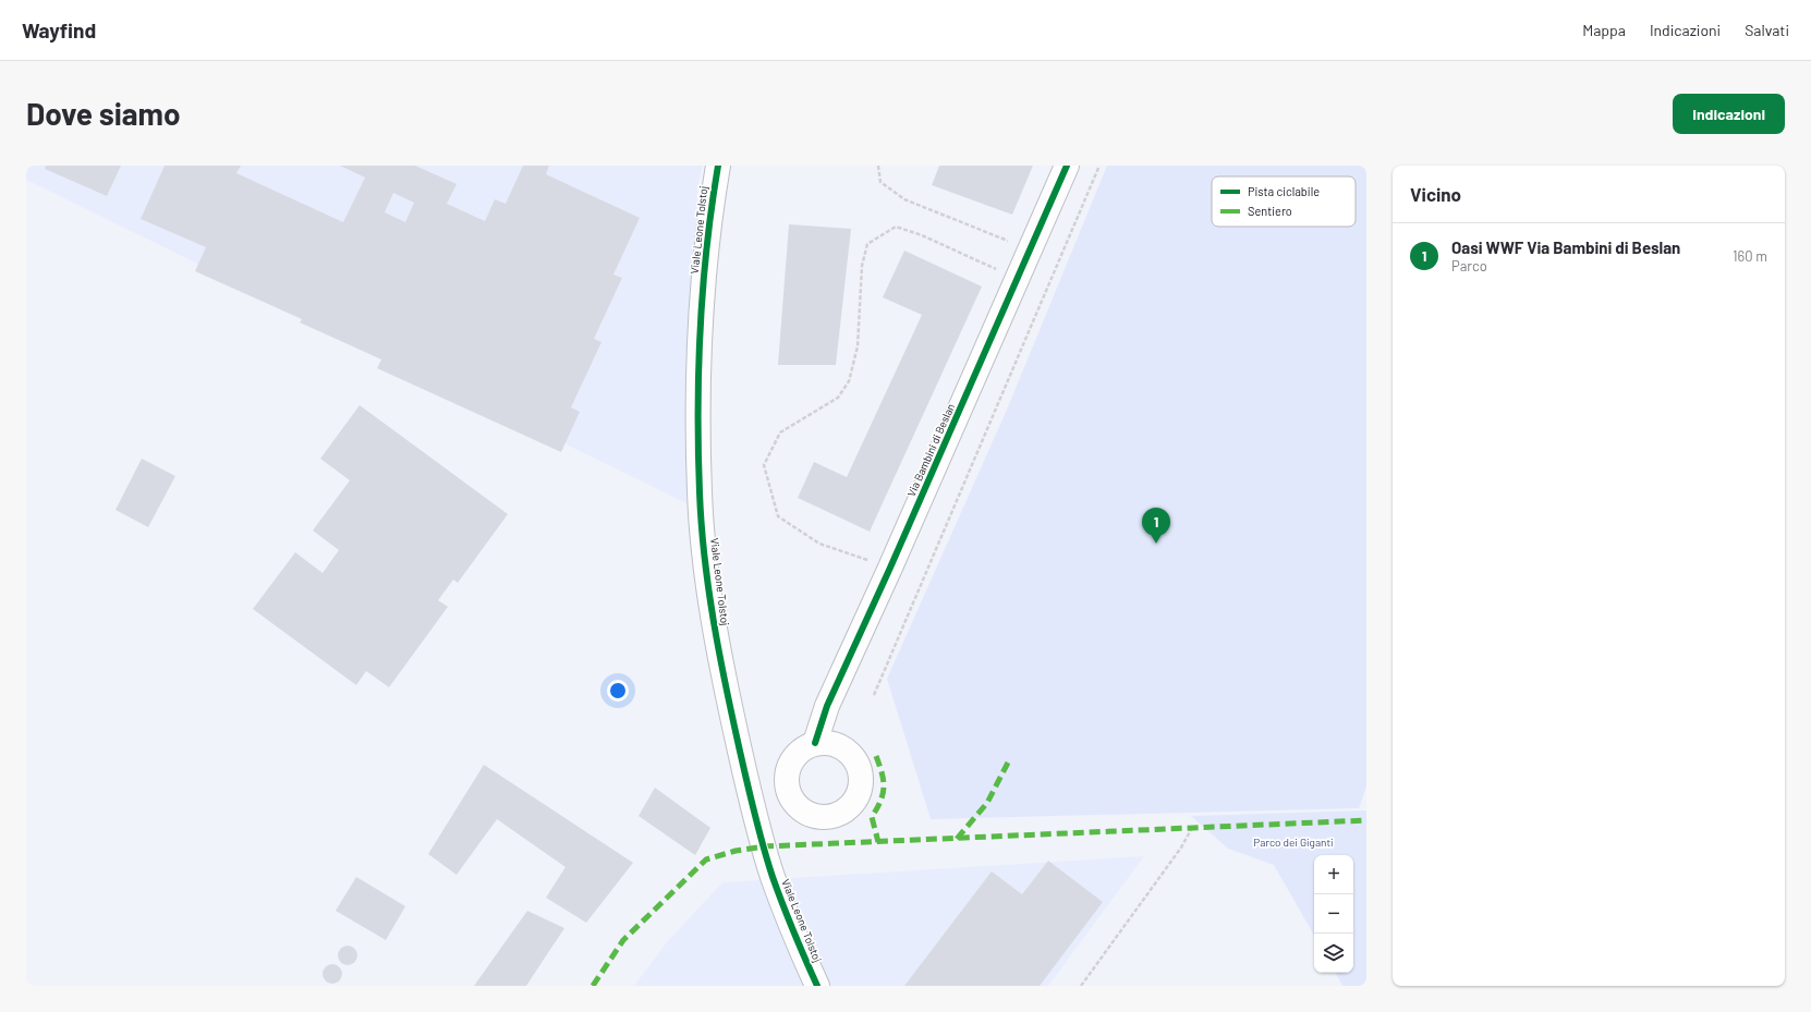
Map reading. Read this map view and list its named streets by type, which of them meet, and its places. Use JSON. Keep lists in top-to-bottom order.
{
  "streets": {
    "street": ["Viale Leone Tolstoj", "Via Bambini di Beslan"]
  },
  "parks": ["Parco dei Giganti"],
  "legend": ["Pista ciclabile", "Sentiero"],
  "page": {
    "header": "Wayfind",
    "nav": ["Mappa", "Indicazioni", "Salvati"],
    "buttons": "Indicazioni",
    "title": "Dove siamo",
    "heading": "Vicino",
    "list": [
      {
        "mark": "1",
        "name": "Oasi WWF Via Bambini di Beslan",
        "note": "Parco",
        "value": "160 m"
      }
    ],
    "pins": "1",
    "map_buttons": ["+", "−"]
  }
}
